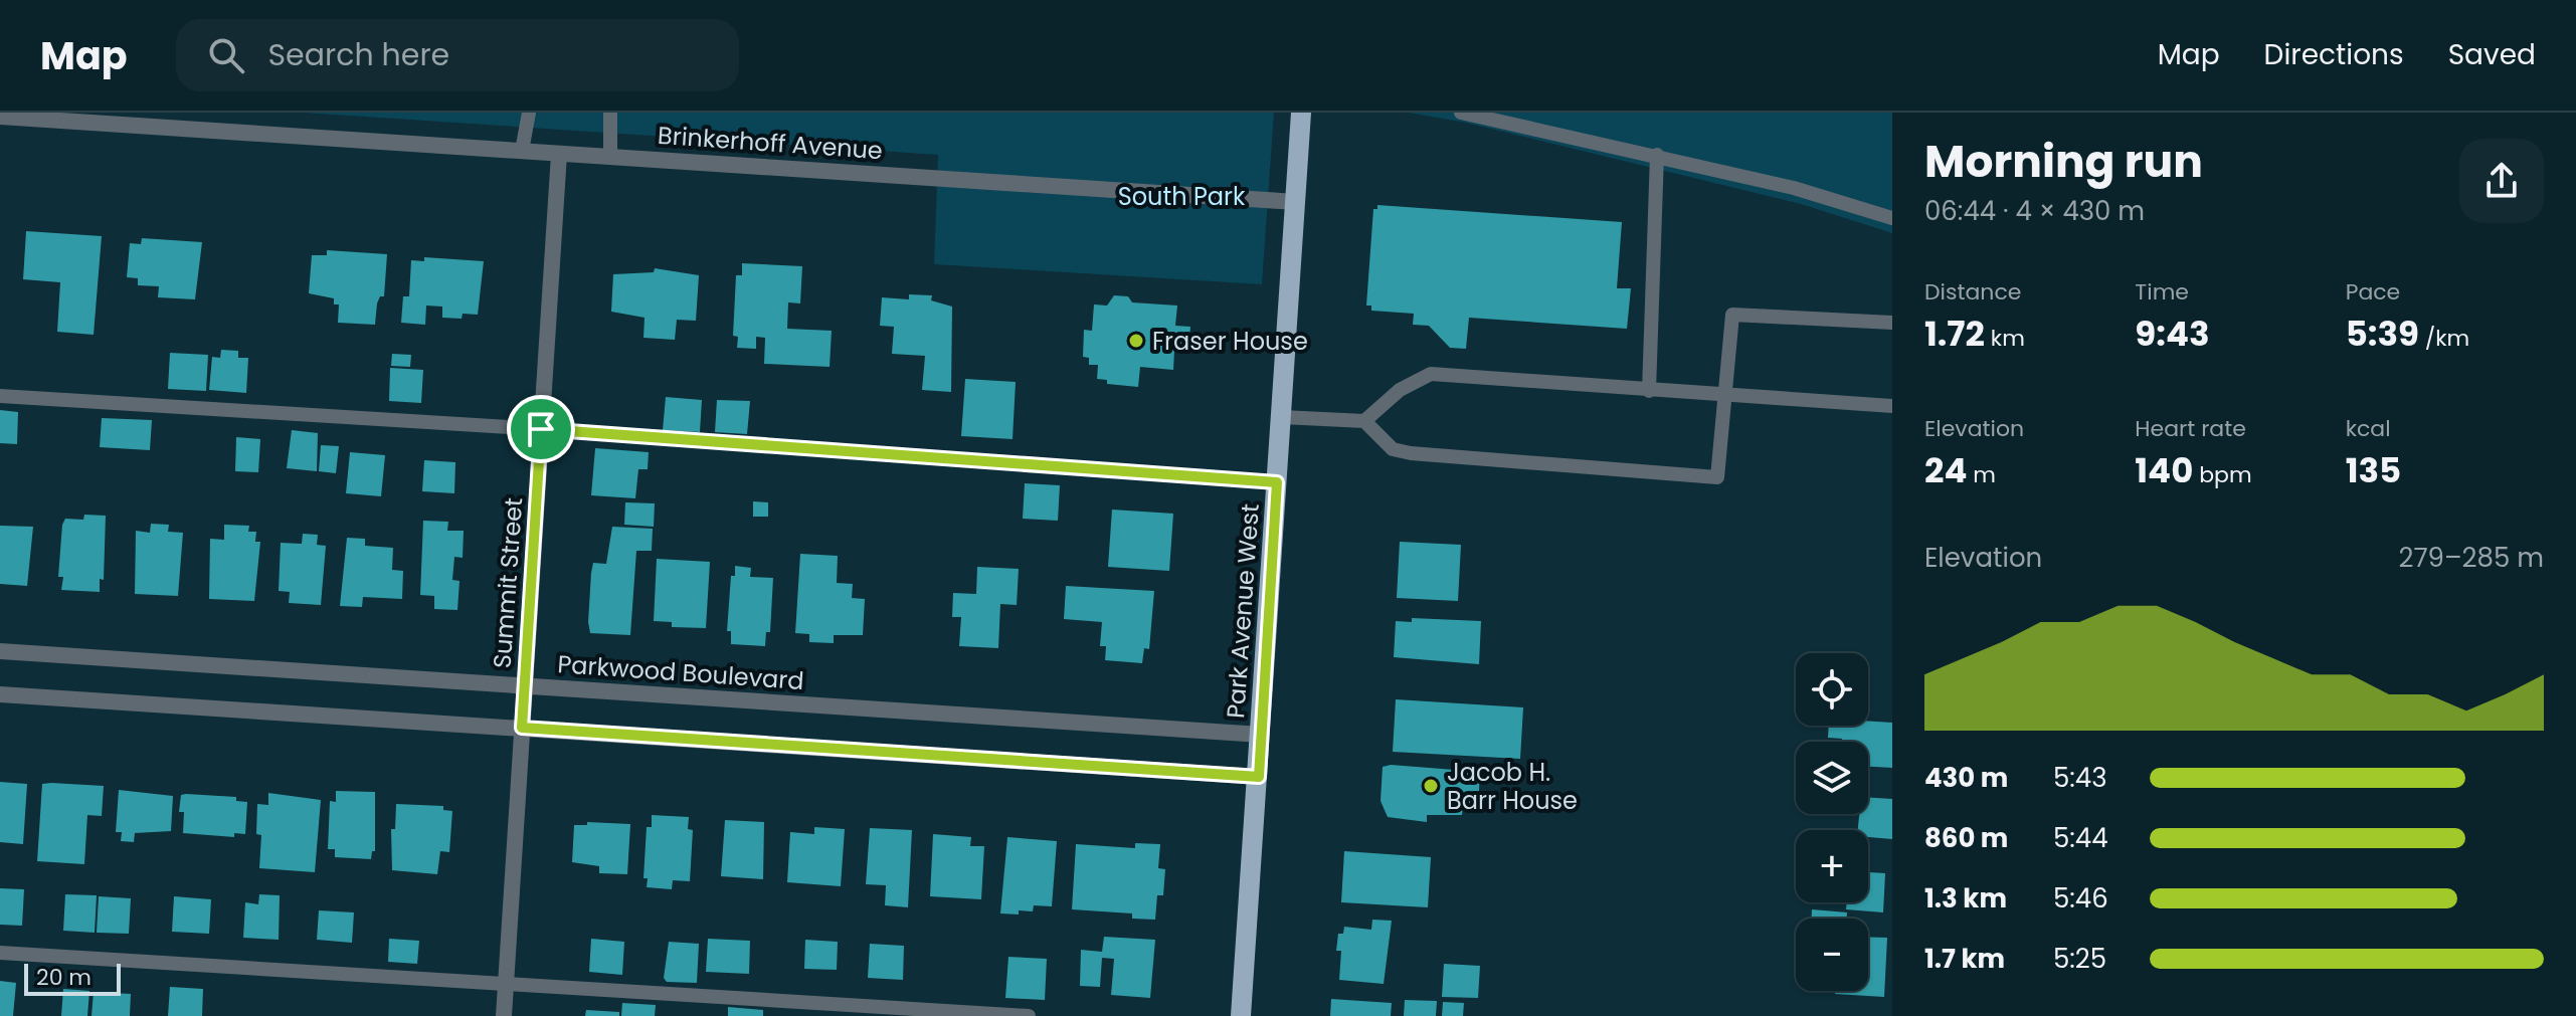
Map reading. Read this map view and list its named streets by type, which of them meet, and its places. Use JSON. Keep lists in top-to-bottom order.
{
  "streets": {
    "main road": ["Park Avenue West"],
    "street": ["Brinkerhoff Avenue", "Summit Street", "Parkwood Boulevard"]
  },
  "crossings": [
    ["Brinkerhoff Avenue", "Summit Street"],
    ["Brinkerhoff Avenue", "Park Avenue West"],
    ["Summit Street", "Parkwood Boulevard"],
    ["Park Avenue West", "Parkwood Boulevard"]
  ],
  "parks": ["South Park"],
  "places": ["Fraser House", "Jacob H. Barr House"],
  "scale_bar": "20 m",
  "page": {
    "header": "Map",
    "search": "Search here",
    "nav": ["Map", "Directions", "Saved"],
    "heading": ["Morning run", "06:44 · 4 × 430 m"],
    "stats": [
      ["Distance", "1.72 km"],
      ["Time", "9:43"],
      ["Pace", "5:39 /km"],
      ["Elevation", "24 m"],
      ["Heart rate", "140 bpm"],
      ["kcal", "135"]
    ],
    "chart": ["Elevation", "279–285 m"],
    "map_buttons": ["+", "−"],
    "list": [
      {
        "name": "430 m",
        "note": "5:43"
      },
      {
        "name": "860 m",
        "note": "5:44"
      },
      {
        "name": "1.3 km",
        "note": "5:46"
      },
      {
        "name": "1.7 km",
        "note": "5:25"
      }
    ],
    "scale": "20 m"
  }
}
